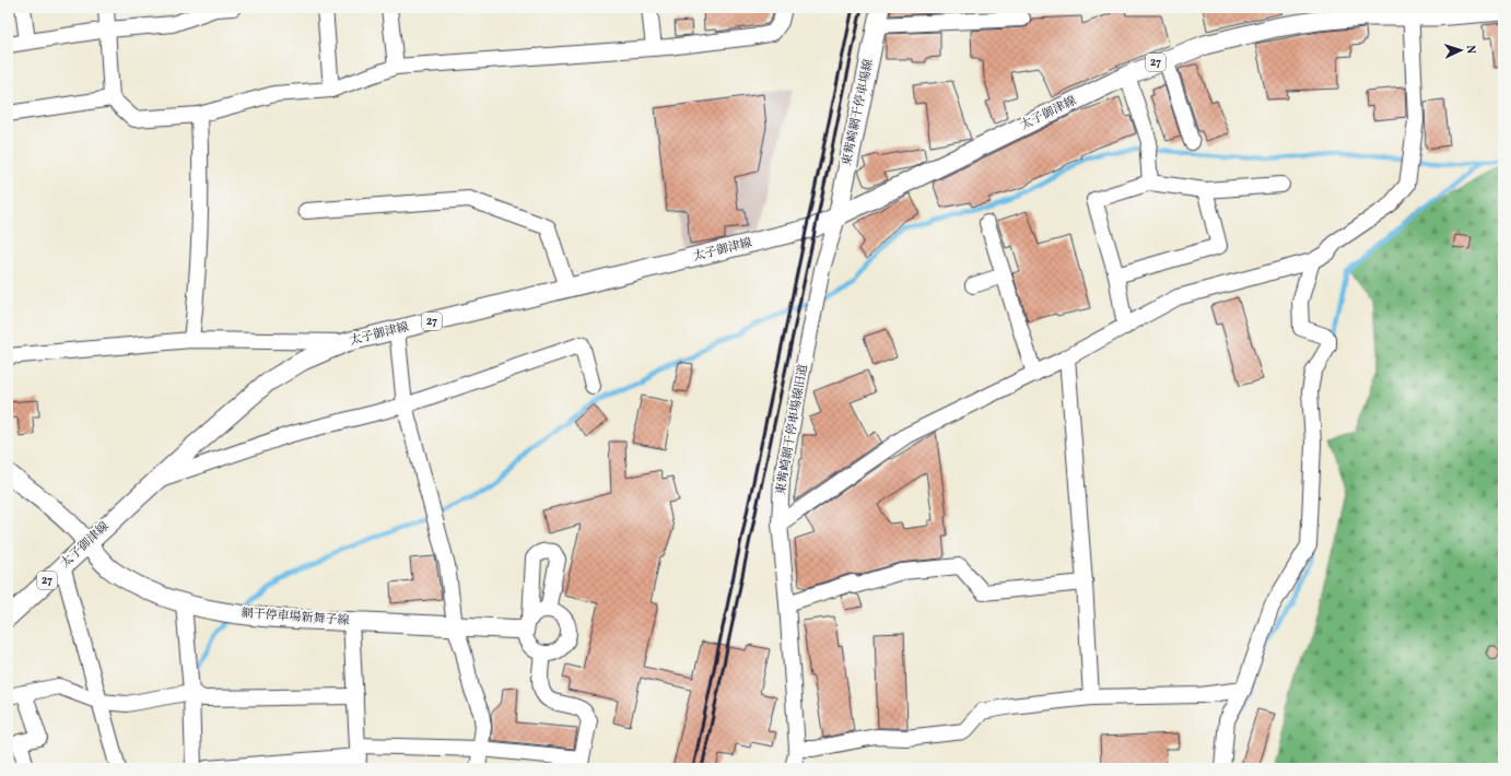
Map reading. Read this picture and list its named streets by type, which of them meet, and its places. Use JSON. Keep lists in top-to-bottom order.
{
  "streets": {
    "main road": [
      "27",
      "東觜崎網干停車場線",
      "太子御津線",
      "網干停車場新舞子線"
    ],
    "street": ["東觜崎網干停車場線旧道"]
  },
  "crossings": [
    ["東觜崎網干停車場線", "太子御津線"],
    ["東觜崎網干停車場線", "東觜崎網干停車場線旧道"],
    ["太子御津線", "東觜崎網干停車場線旧道"],
    ["太子御津線", "網干停車場新舞子線"]
  ],
  "north": "right"
}
